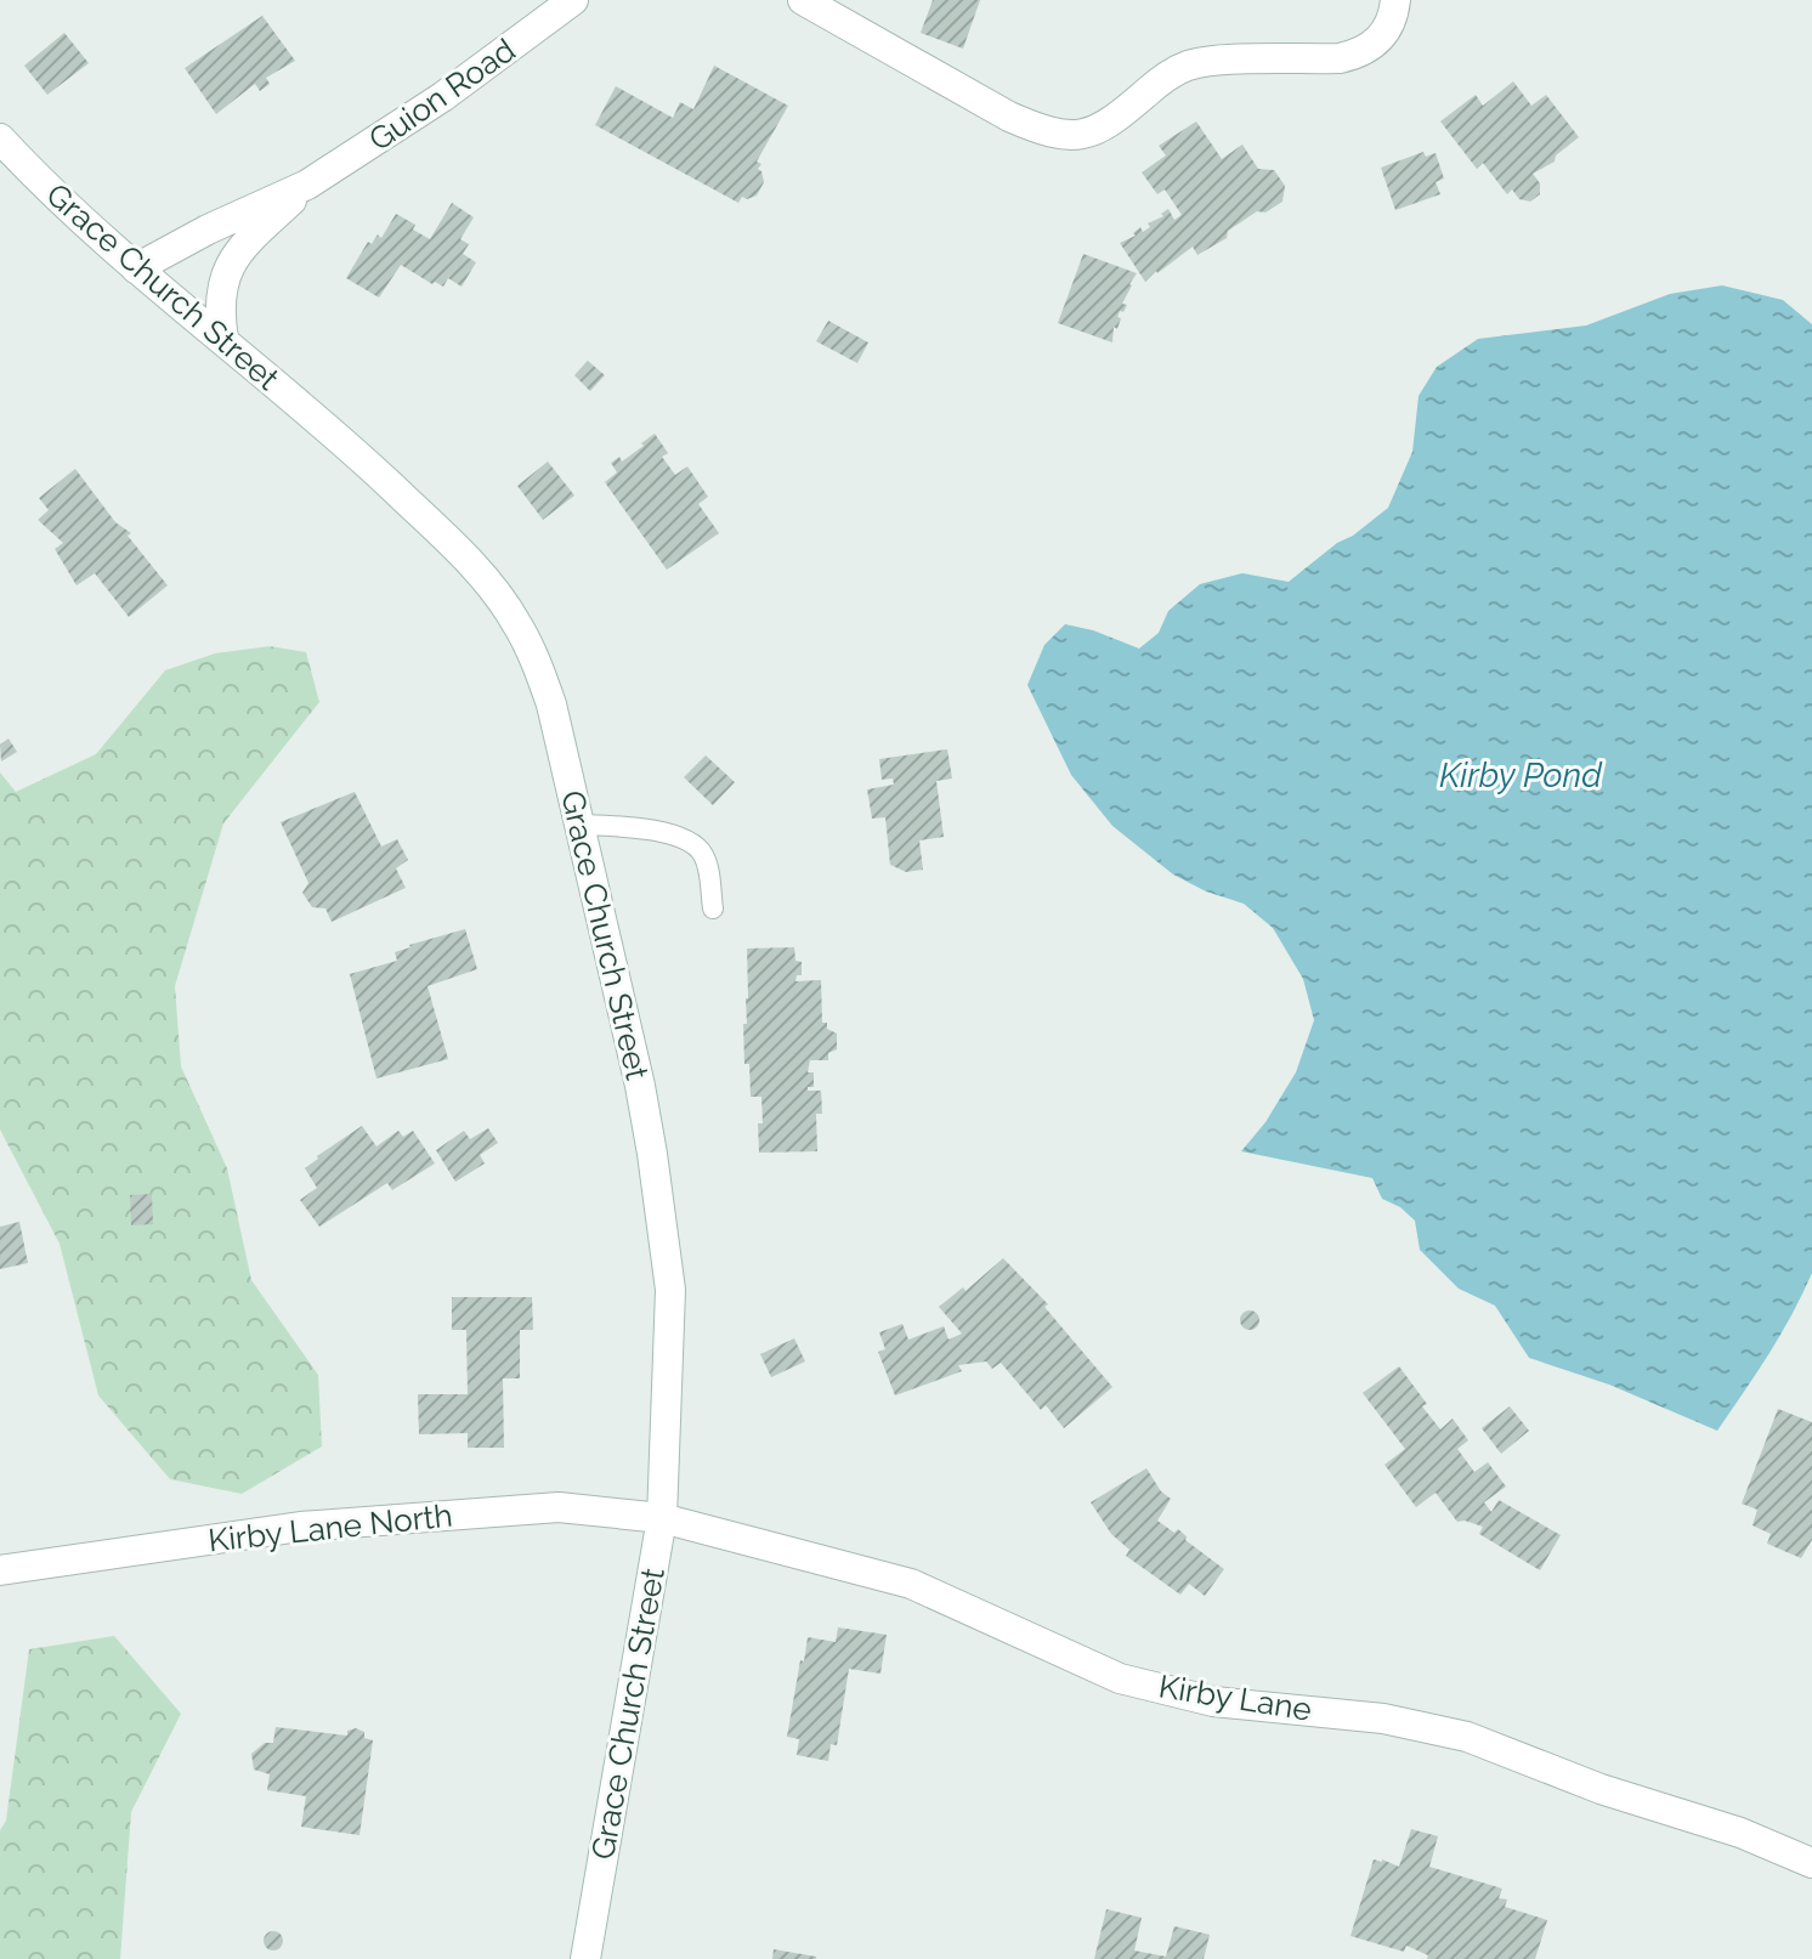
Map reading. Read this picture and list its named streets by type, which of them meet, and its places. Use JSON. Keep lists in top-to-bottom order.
{
  "streets": {
    "street": [
      "Guion Road",
      "Grace Church Street",
      "Kirby Lane North",
      "Kirby Lane"
    ]
  },
  "crossings": [
    ["Guion Road", "Grace Church Street"],
    ["Grace Church Street", "Kirby Lane North"],
    ["Grace Church Street", "Kirby Lane"],
    ["Kirby Lane North", "Kirby Lane"]
  ],
  "water": ["Kirby Pond"]
}
